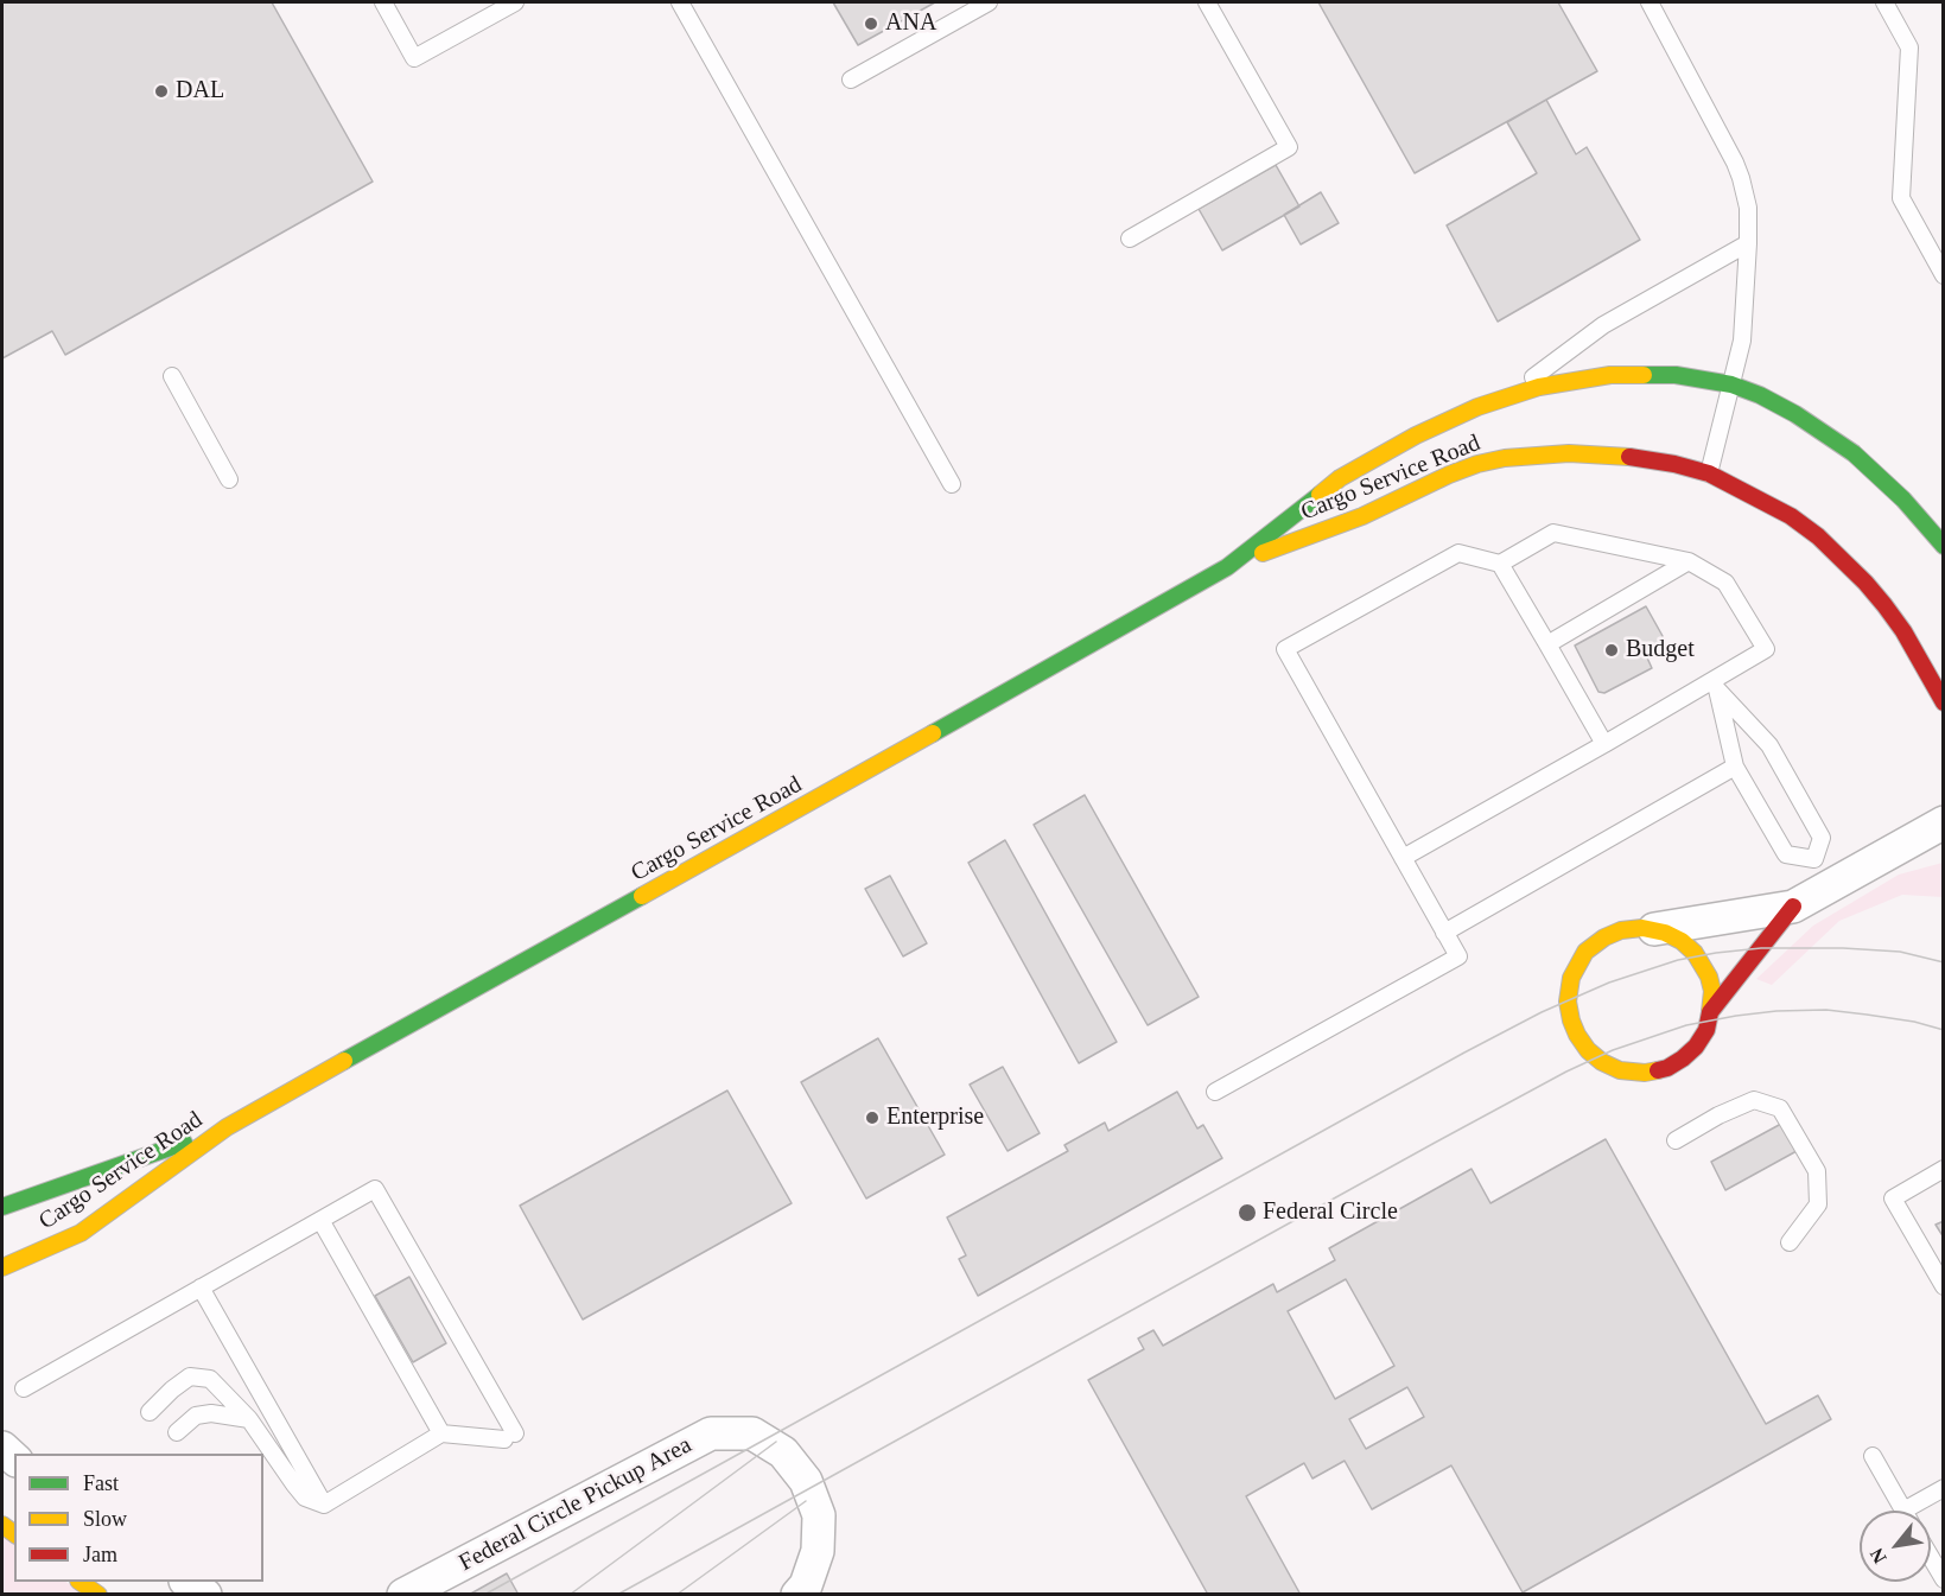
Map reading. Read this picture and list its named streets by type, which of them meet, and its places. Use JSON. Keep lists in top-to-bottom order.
{
  "streets": {
    "main road": ["Cargo Service Road"],
    "street": ["Federal Circle Pickup Area"]
  },
  "places": [
    "ANA",
    "DAL",
    "Budget",
    "Enterprise",
    "Federal Circle"
  ],
  "legend": ["Fast", "Slow", "Jam"],
  "north": "bottom left"
}
